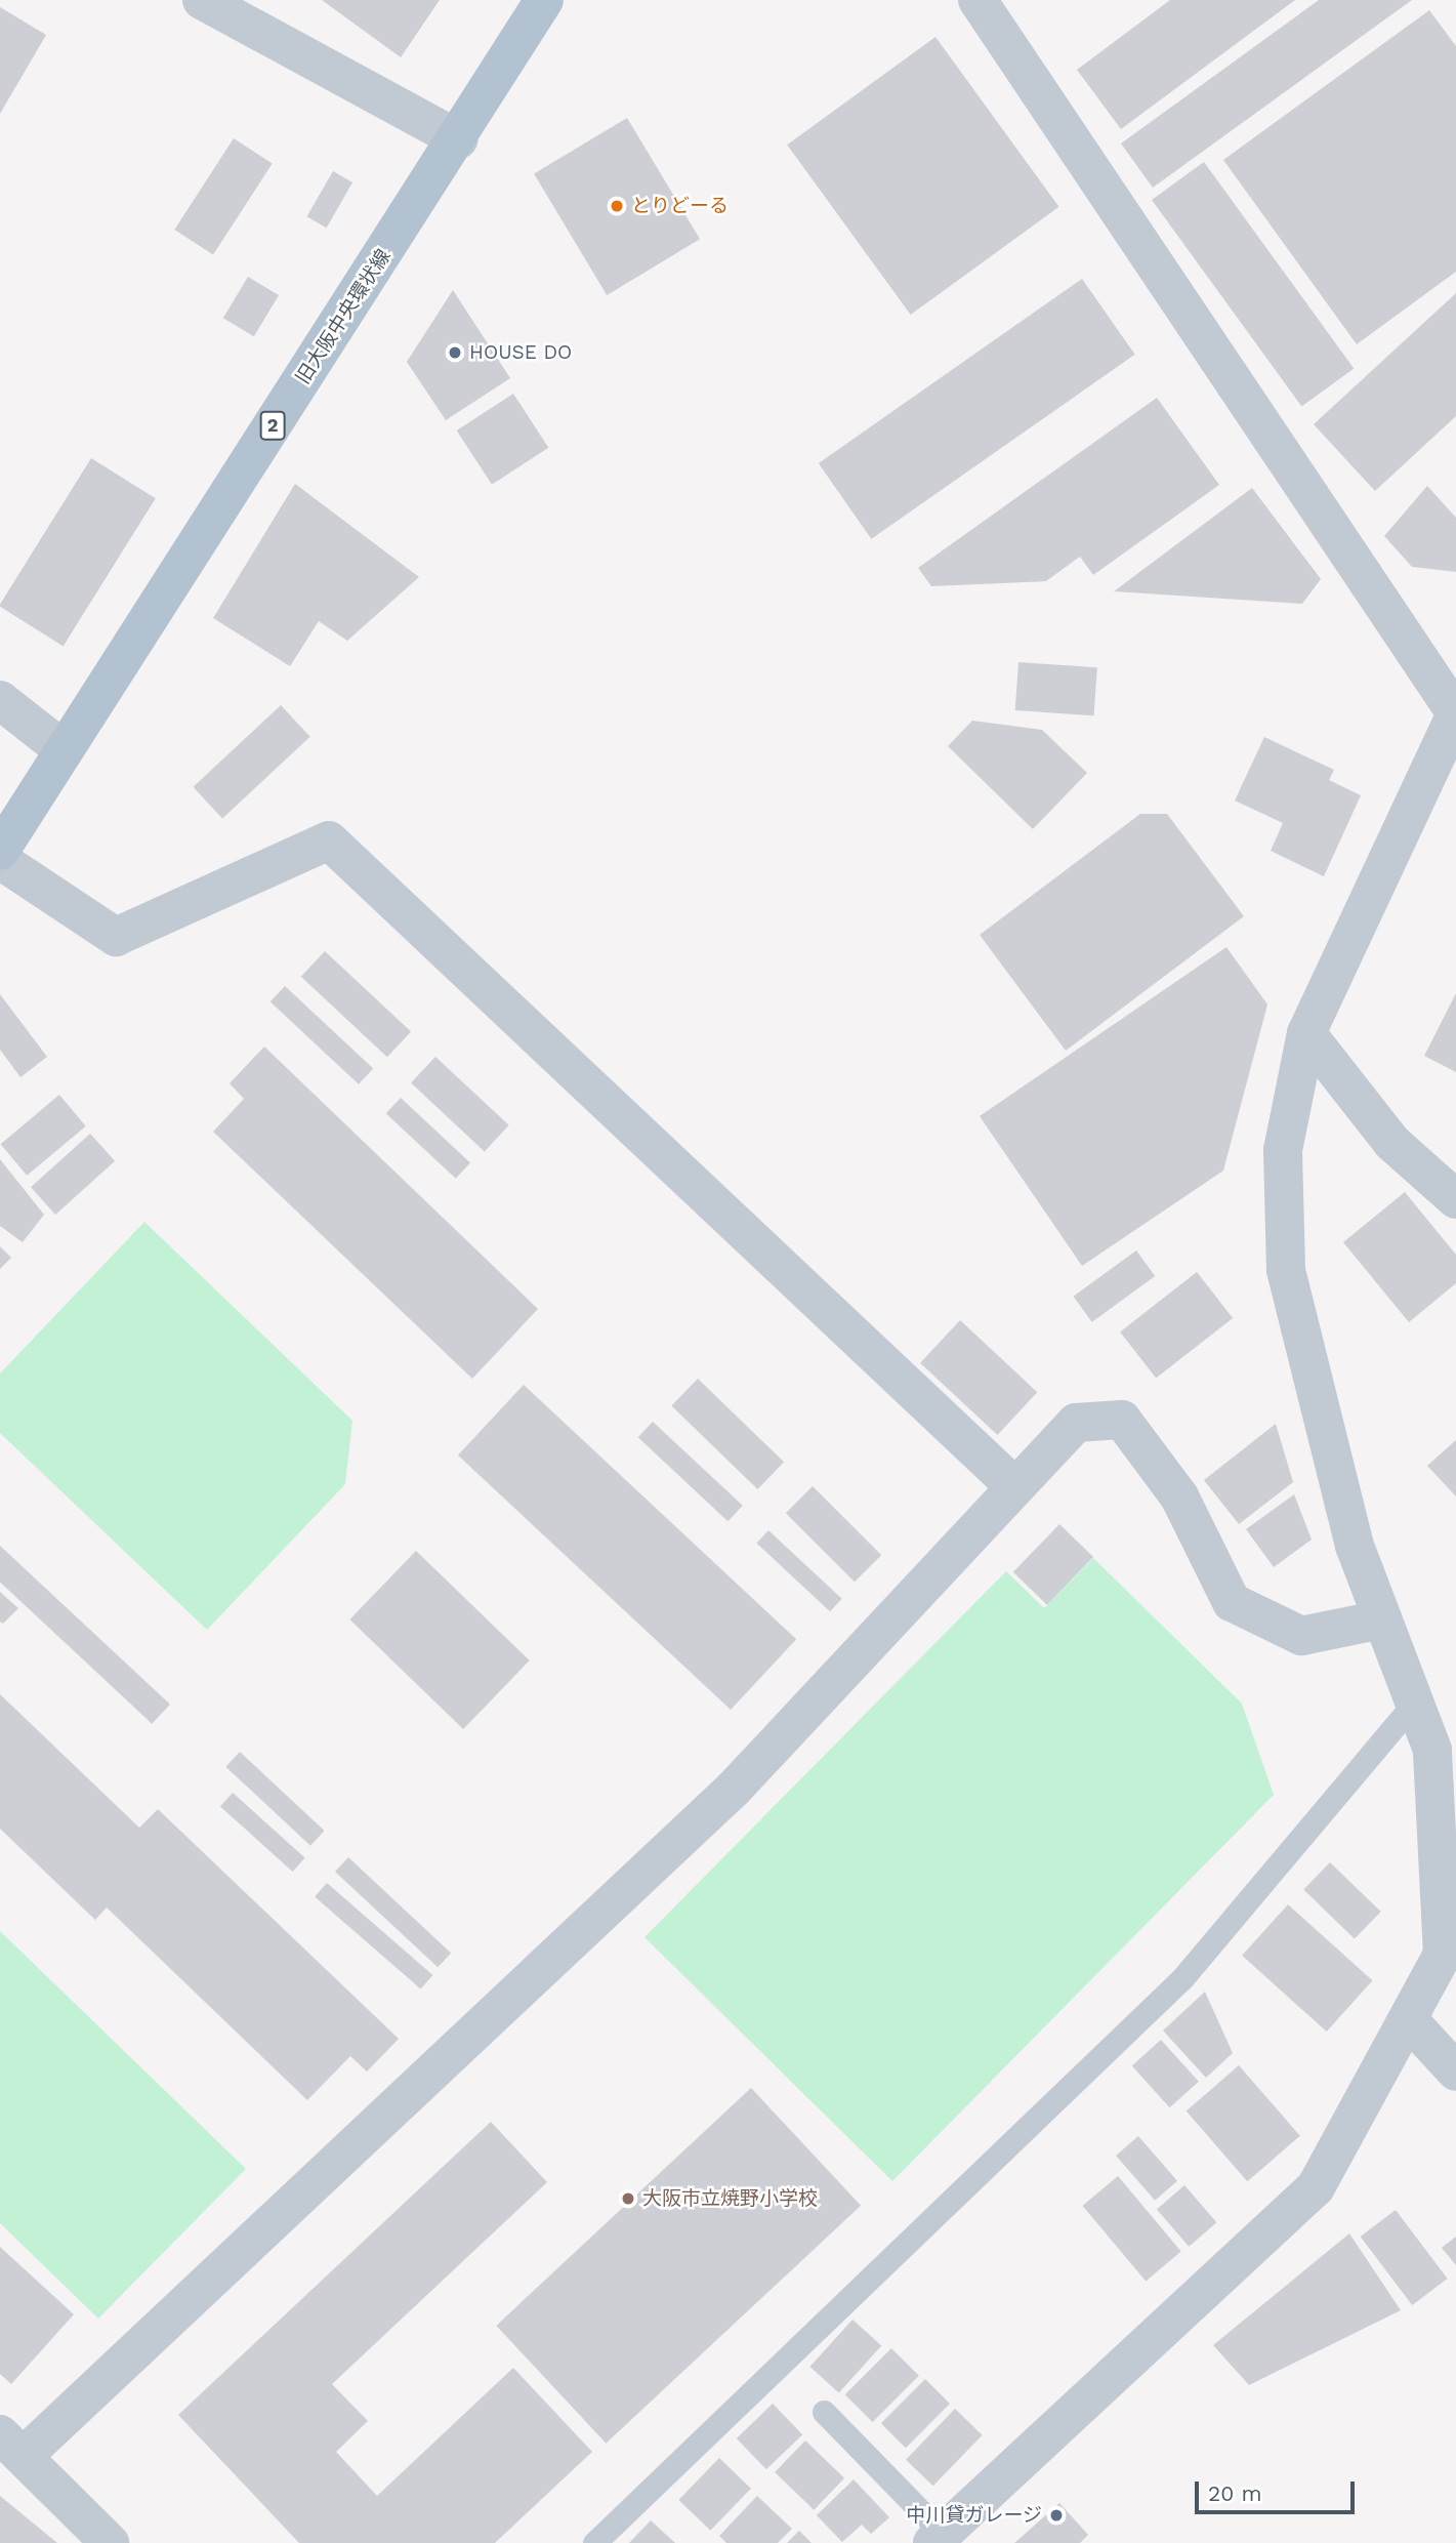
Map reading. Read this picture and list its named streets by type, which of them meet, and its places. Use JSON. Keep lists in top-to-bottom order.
{
  "streets": {
    "main road": ["旧大阪中央環状線", "2"]
  },
  "places": [
    "とりどーる",
    "HOUSE DO",
    "大阪市立焼野小学校",
    "中川貸ガレージ"
  ],
  "scale_bar": "20 m"
}
